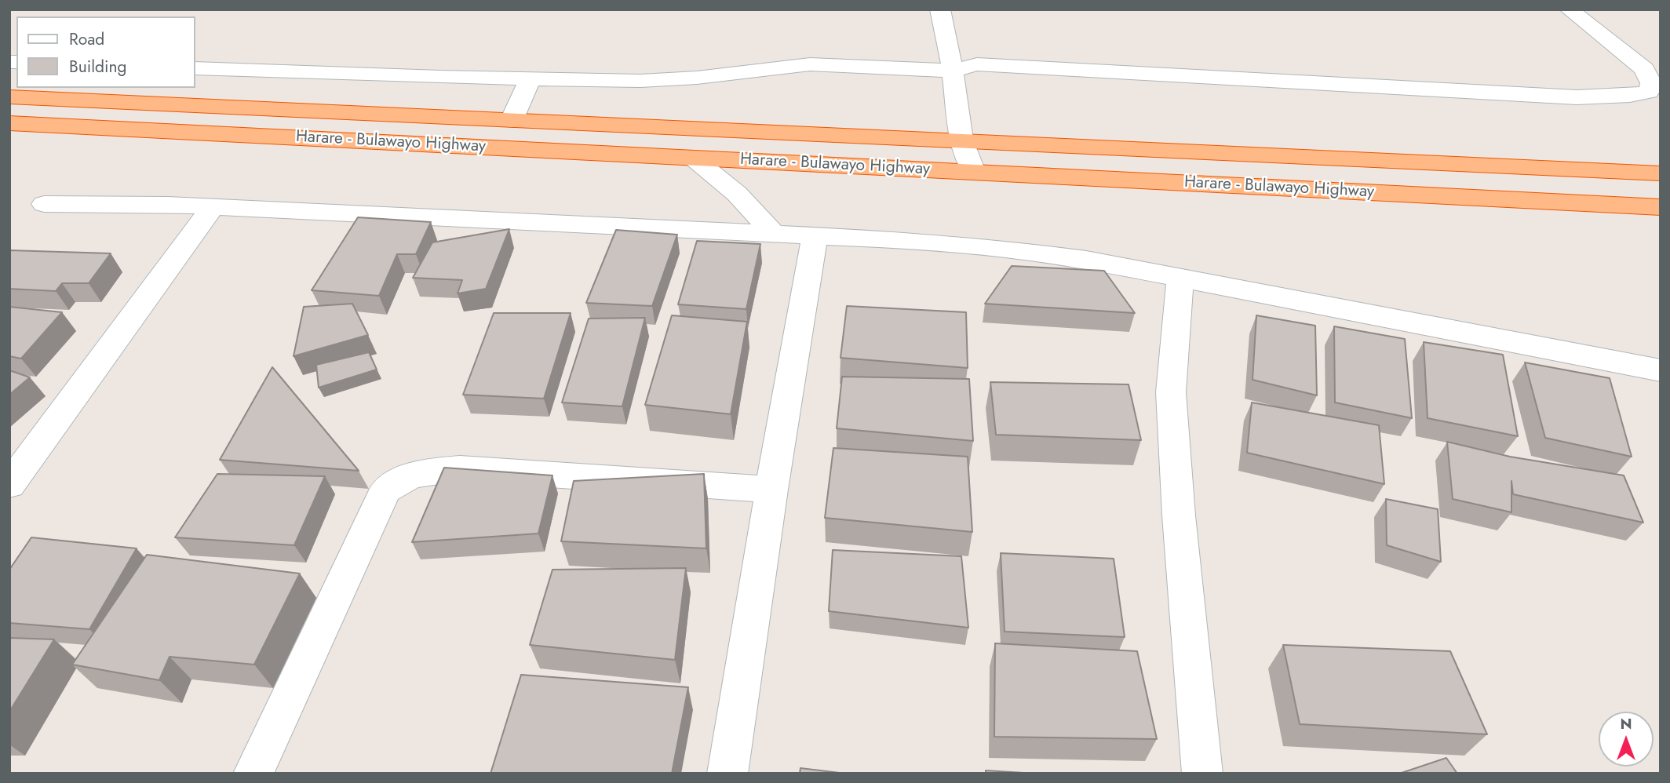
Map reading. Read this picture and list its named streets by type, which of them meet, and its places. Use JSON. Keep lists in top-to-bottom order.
{
  "streets": {
    "highway": ["Harare - Bulawayo Highway"]
  },
  "legend": ["Road", "Building"],
  "north": "top"
}
